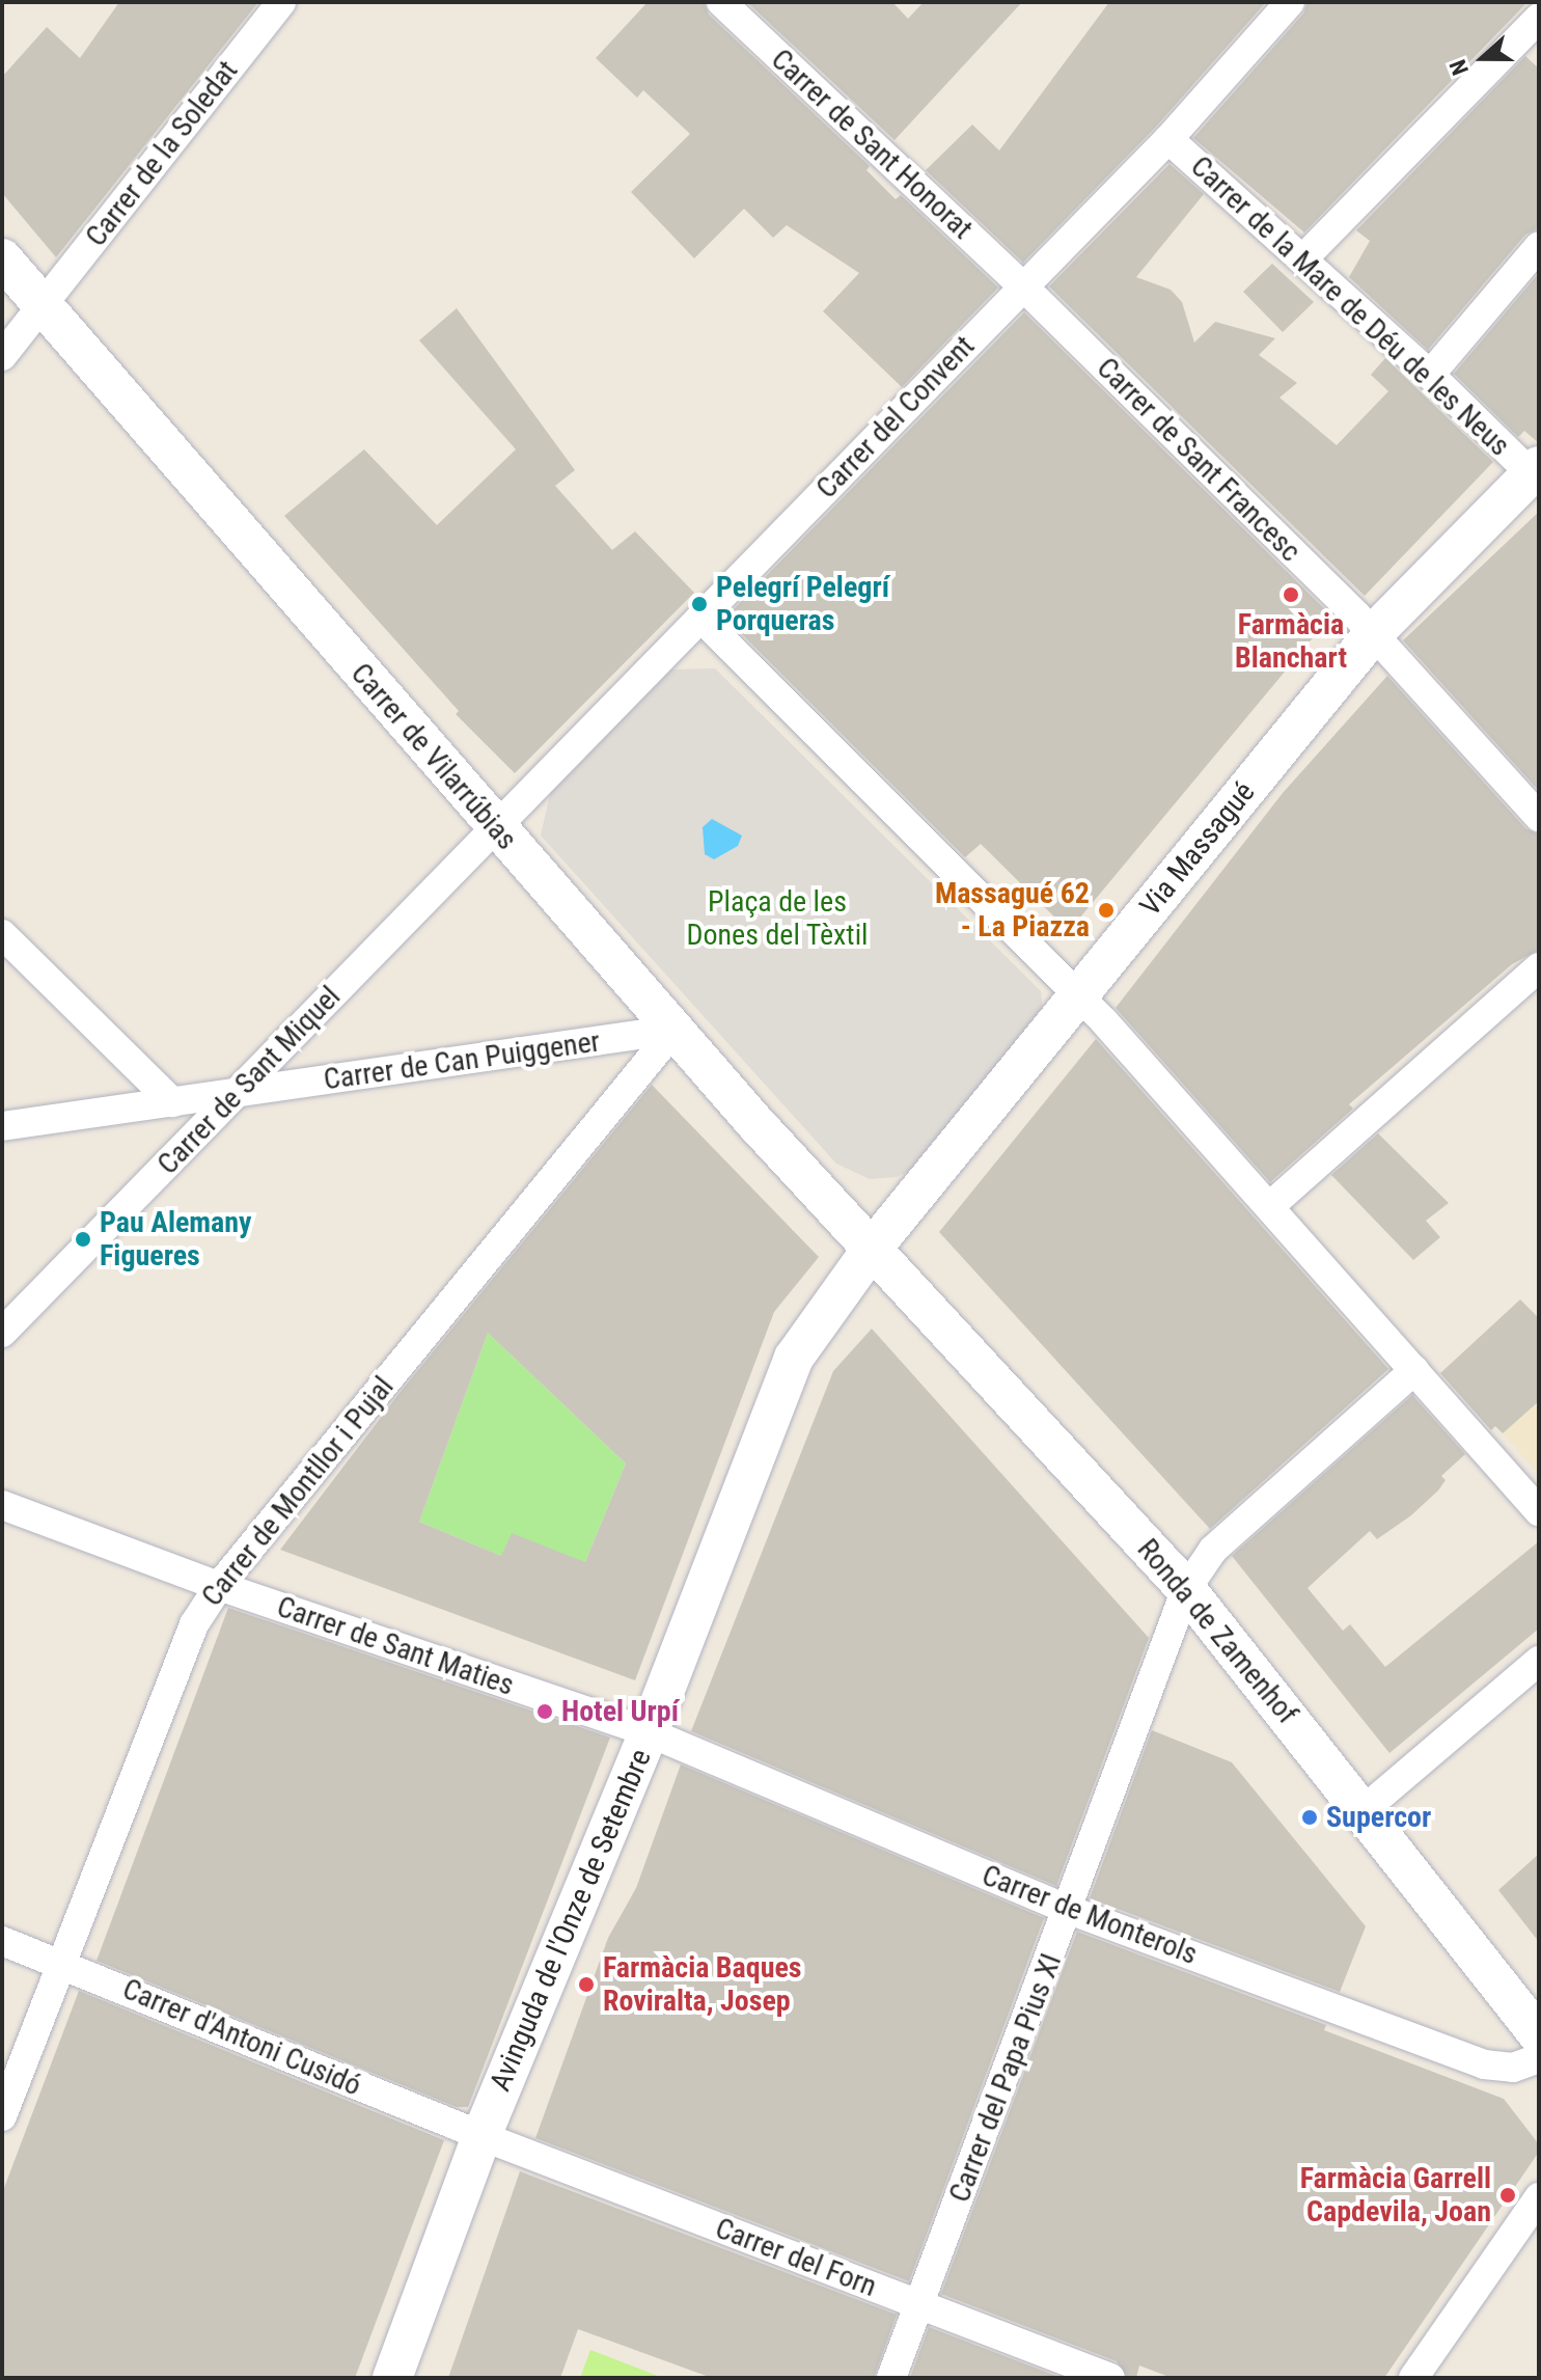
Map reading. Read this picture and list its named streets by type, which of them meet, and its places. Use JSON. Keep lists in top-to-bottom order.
{
  "streets": {
    "main road": [
      "Carrer de Vilarrúbias",
      "Via Massagué",
      "Ronda de Zamenhof",
      "Avinguda de l'Onze de Setembre"
    ],
    "street": [
      "Carrer de Sant Honorat",
      "Carrer de la Soledat",
      "Carrer de la Mare de Déu de les Neus",
      "Carrer del Convent",
      "Carrer de Sant Francesc",
      "Carrer de Can Puiggener",
      "Carrer de Sant Miquel",
      "Carrer de Montllor i Pujal",
      "Carrer de Sant Maties",
      "Carrer de Monterols",
      "Carrer d'Antoni Cusidó",
      "Carrer del Papa Pius XI",
      "Carrer del Forn"
    ]
  },
  "crossings": [
    ["Carrer de Sant Honorat", "Carrer del Convent"],
    ["Carrer de Sant Honorat", "Carrer de Sant Francesc"],
    ["Carrer de la Soledat", "Carrer de Vilarrúbias"],
    ["Carrer de la Mare de Déu de les Neus", "Carrer del Convent"],
    ["Carrer de la Mare de Déu de les Neus", "Via Massagué"],
    ["Carrer del Convent", "Carrer de Sant Francesc"],
    ["Carrer del Convent", "Carrer de Vilarrúbias"],
    ["Carrer del Convent", "Carrer de Sant Miquel"],
    ["Carrer de Sant Francesc", "Via Massagué"],
    ["Carrer de Vilarrúbias", "Via Massagué"],
    ["Carrer de Vilarrúbias", "Carrer de Can Puiggener"],
    ["Carrer de Vilarrúbias", "Carrer de Sant Miquel"],
    ["Carrer de Vilarrúbias", "Carrer de Montllor i Pujal"],
    ["Carrer de Vilarrúbias", "Ronda de Zamenhof"],
    ["Carrer de Vilarrúbias", "Avinguda de l'Onze de Setembre"],
    ["Via Massagué", "Ronda de Zamenhof"],
    ["Via Massagué", "Avinguda de l'Onze de Setembre"],
    ["Carrer de Can Puiggener", "Carrer de Sant Miquel"],
    ["Carrer de Can Puiggener", "Carrer de Montllor i Pujal"],
    ["Carrer de Montllor i Pujal", "Carrer de Sant Maties"],
    ["Carrer de Montllor i Pujal", "Carrer d'Antoni Cusidó"],
    ["Ronda de Zamenhof", "Avinguda de l'Onze de Setembre"],
    ["Ronda de Zamenhof", "Carrer del Papa Pius XI"],
    ["Carrer de Sant Maties", "Carrer de Monterols"],
    ["Carrer de Sant Maties", "Avinguda de l'Onze de Setembre"],
    ["Carrer de Monterols", "Avinguda de l'Onze de Setembre"],
    ["Carrer de Monterols", "Carrer del Papa Pius XI"],
    ["Avinguda de l'Onze de Setembre", "Carrer d'Antoni Cusidó"],
    ["Avinguda de l'Onze de Setembre", "Carrer del Forn"],
    ["Carrer d'Antoni Cusidó", "Carrer del Forn"],
    ["Carrer del Papa Pius XI", "Carrer del Forn"]
  ],
  "parks": ["Plaça de les Dones del Tèxtil"],
  "places": [
    "Farmàcia Blanchart",
    "Pelegrí Pelegrí Porqueras",
    "Massagué 62 - La Piazza",
    "Pau Alemany Figueres",
    "Hotel Urpí",
    "Supercor",
    "Farmàcia Baques Roviralta, Josep",
    "Farmàcia Garrell Capdevila, Joan"
  ],
  "north": "left"
}
